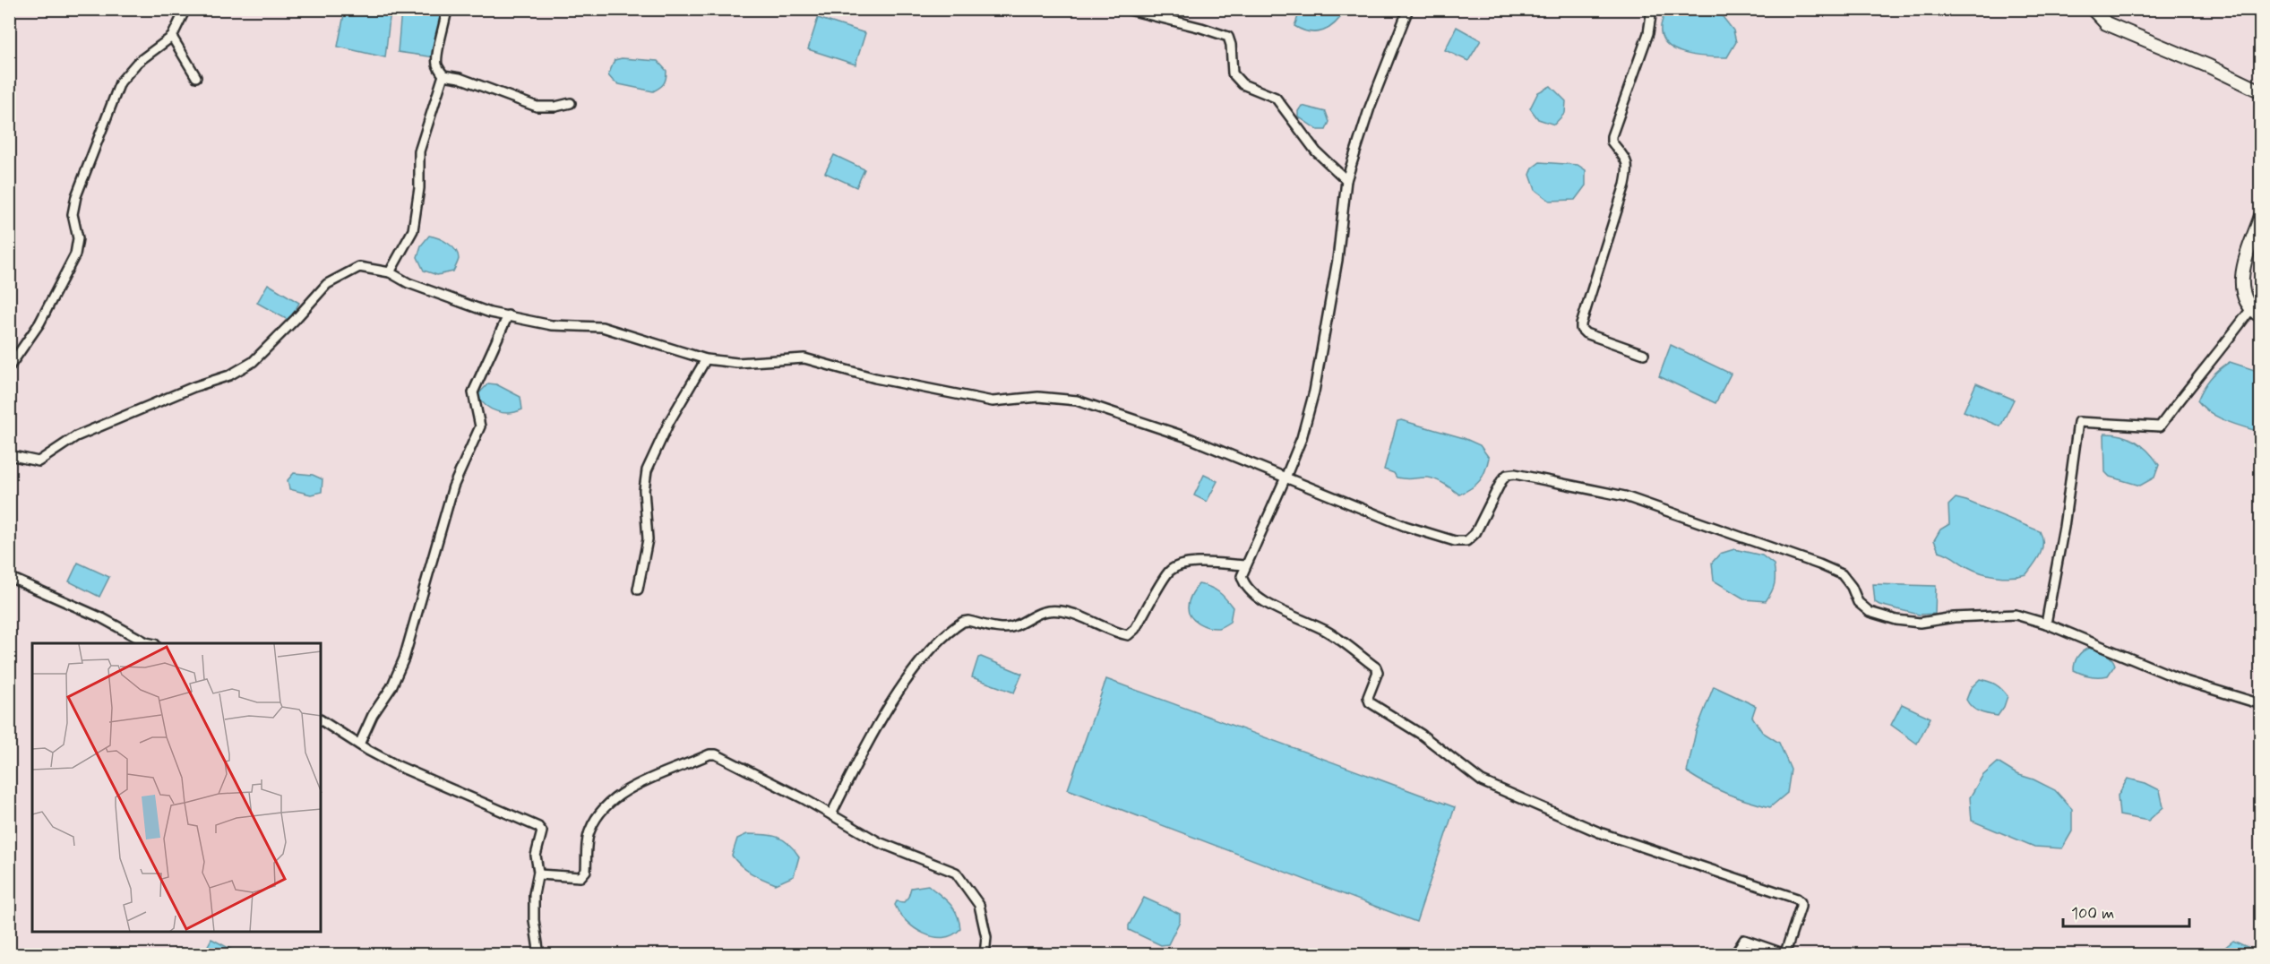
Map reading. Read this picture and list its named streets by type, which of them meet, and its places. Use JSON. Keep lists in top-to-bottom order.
{
  "scale_bar": "100 m"
}
